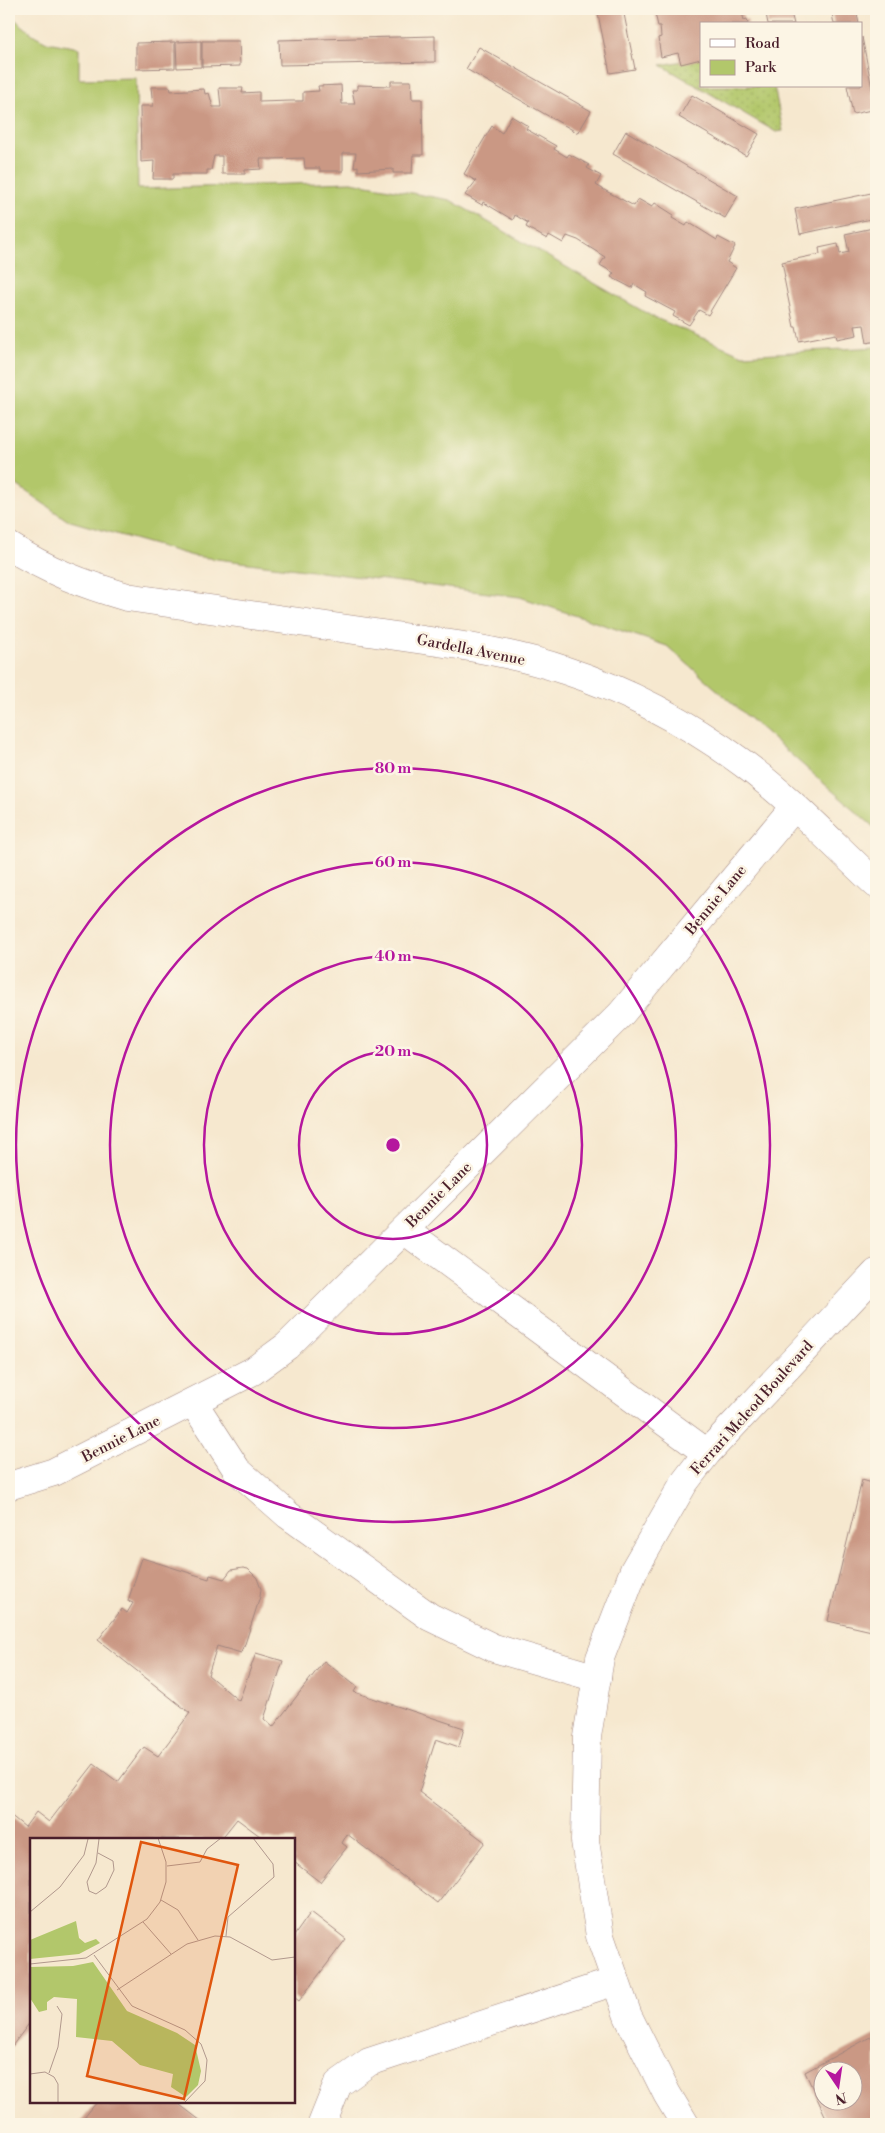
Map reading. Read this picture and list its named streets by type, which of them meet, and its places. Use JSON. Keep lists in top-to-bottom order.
{
  "streets": {
    "street": ["Gardella Avenue", "Bennie Lane", "Ferrari Mcleod Boulevard"]
  },
  "crossings": [
    ["Gardella Avenue", "Bennie Lane"]
  ],
  "legend": ["Road", "Park"],
  "north": "bottom",
  "rings": [
    "80 m",
    "60 m",
    "40 m",
    "20 m"
  ]
}
